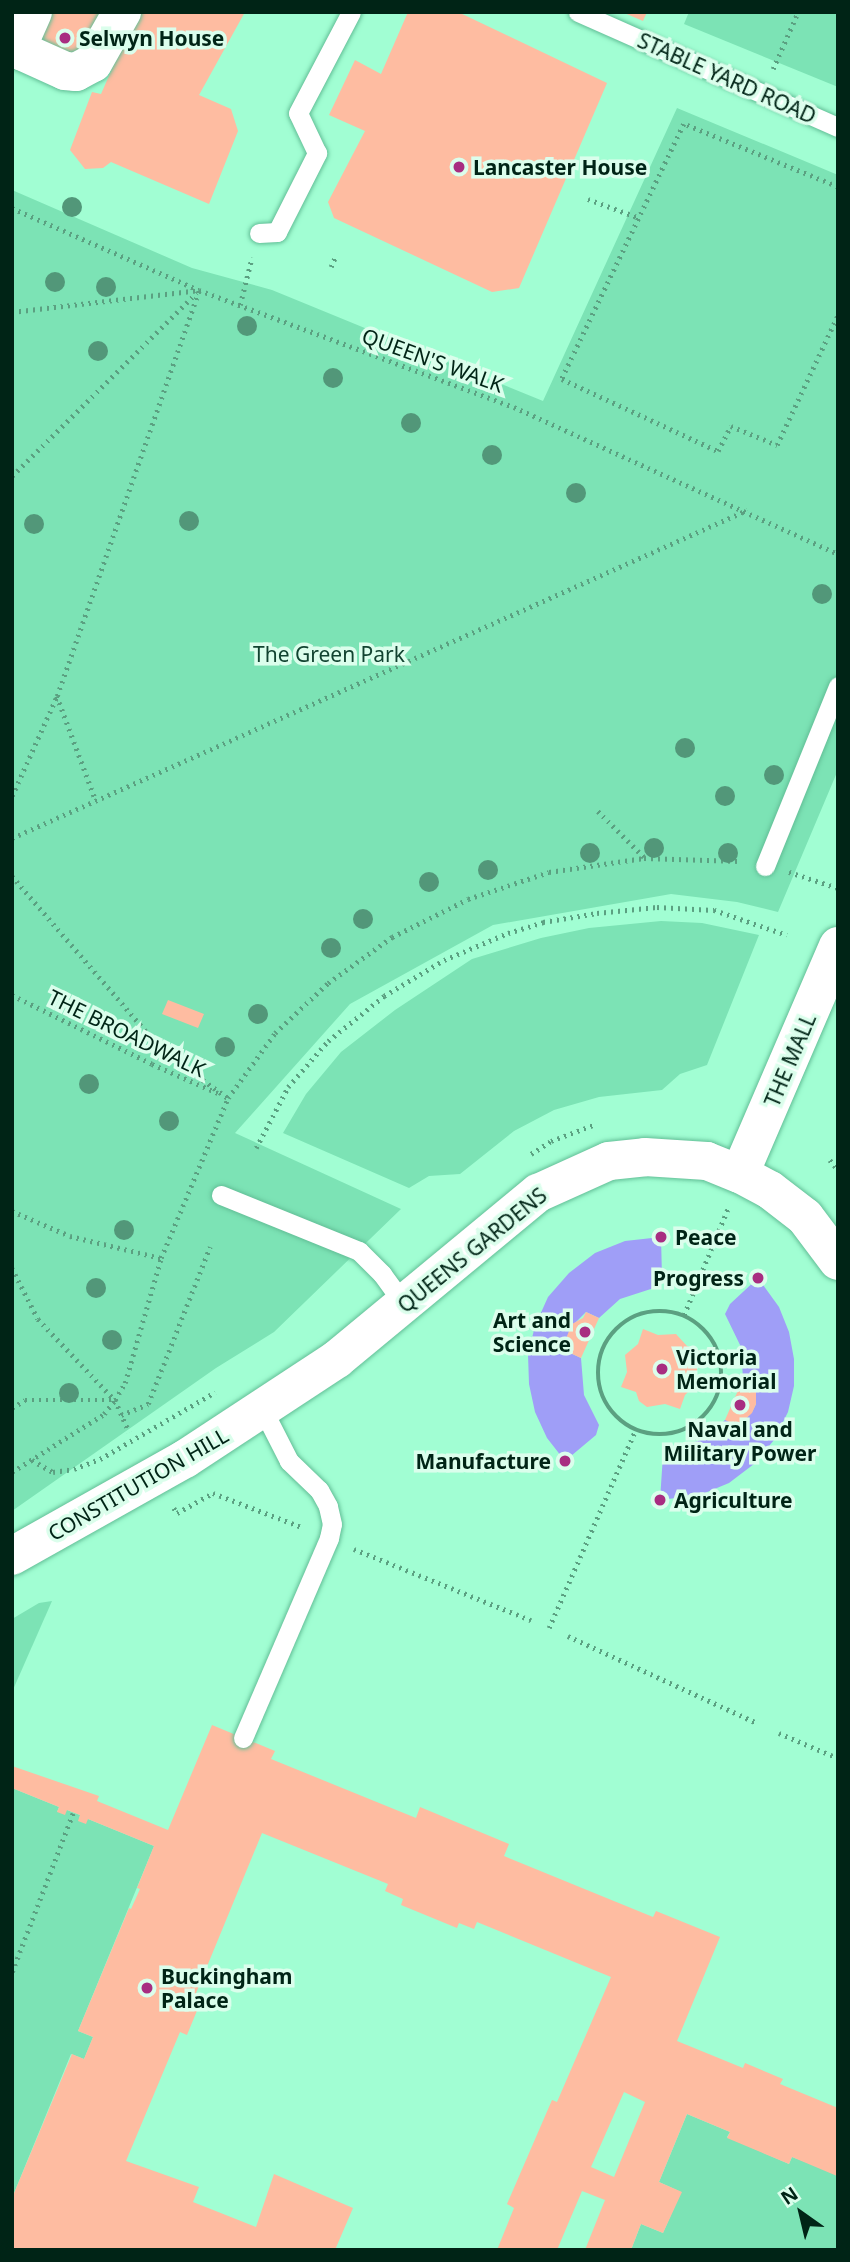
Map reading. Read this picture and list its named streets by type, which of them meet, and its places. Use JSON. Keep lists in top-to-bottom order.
{
  "streets": {
    "street": ["THE MALL", "QUEENS GARDENS", "CONSTITUTION HILL"],
    "lane": ["STABLE YARD ROAD"],
    "path": ["QUEEN'S WALK", "THE BROADWALK"]
  },
  "crossings": [
    ["THE MALL", "QUEENS GARDENS"],
    ["QUEENS GARDENS", "CONSTITUTION HILL"]
  ],
  "parks": ["The Green Park"],
  "places": [
    "Selwyn House",
    "Lancaster House",
    "Peace",
    "Progress",
    "Art and Science",
    "Victoria Memorial",
    "Naval and Military Power",
    "Manufacture",
    "Agriculture",
    "Buckingham Palace"
  ],
  "north": "top left"
}
